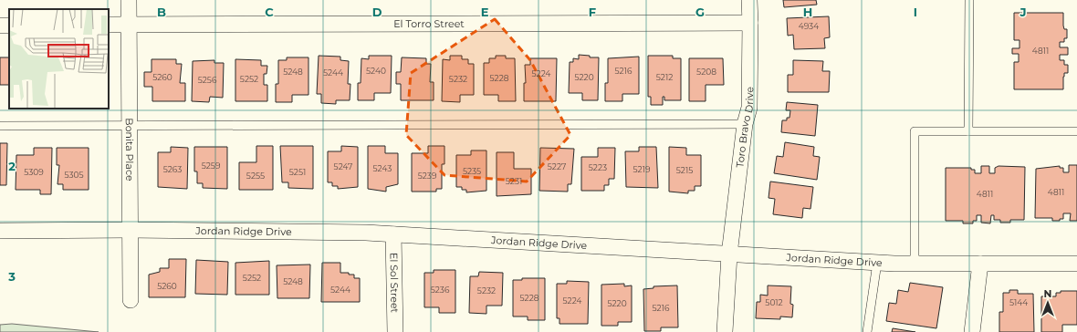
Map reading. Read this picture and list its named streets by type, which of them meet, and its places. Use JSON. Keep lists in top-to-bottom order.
{
  "streets": {
    "street": [
      "El Torro Street",
      "Toro Bravo Drive",
      "Bonita Place",
      "Jordan Ridge Drive",
      "El Sol Street"
    ]
  },
  "crossings": [
    ["El Torro Street", "Toro Bravo Drive"],
    ["El Torro Street", "Bonita Place"],
    ["Toro Bravo Drive", "Jordan Ridge Drive"],
    ["Bonita Place", "Jordan Ridge Drive"],
    ["Jordan Ridge Drive", "El Sol Street"]
  ],
  "house_numbers": [
    "4934",
    "4811",
    "5240",
    "5216",
    "5248",
    "5208",
    "5244",
    "5224",
    "5260",
    "5220",
    "5212",
    "5228",
    "5252",
    "5232",
    "5256",
    "5259",
    "5247",
    "5227",
    "5223",
    "5243",
    "5263",
    "5219",
    "5215",
    "5235",
    "5309",
    "5251",
    "5305",
    "5255",
    "5239",
    "5231",
    "4811",
    "4811",
    "5252",
    "5248",
    "5260",
    "5244",
    "5236",
    "5232",
    "5228",
    "5224",
    "5012",
    "5144",
    "5220",
    "5216"
  ],
  "north": "top",
  "grid": {
    "columns": [
      "B",
      "C",
      "D",
      "E",
      "F",
      "G",
      "H",
      "I",
      "J"
    ],
    "rows": ["2", "3"]
  }
}
